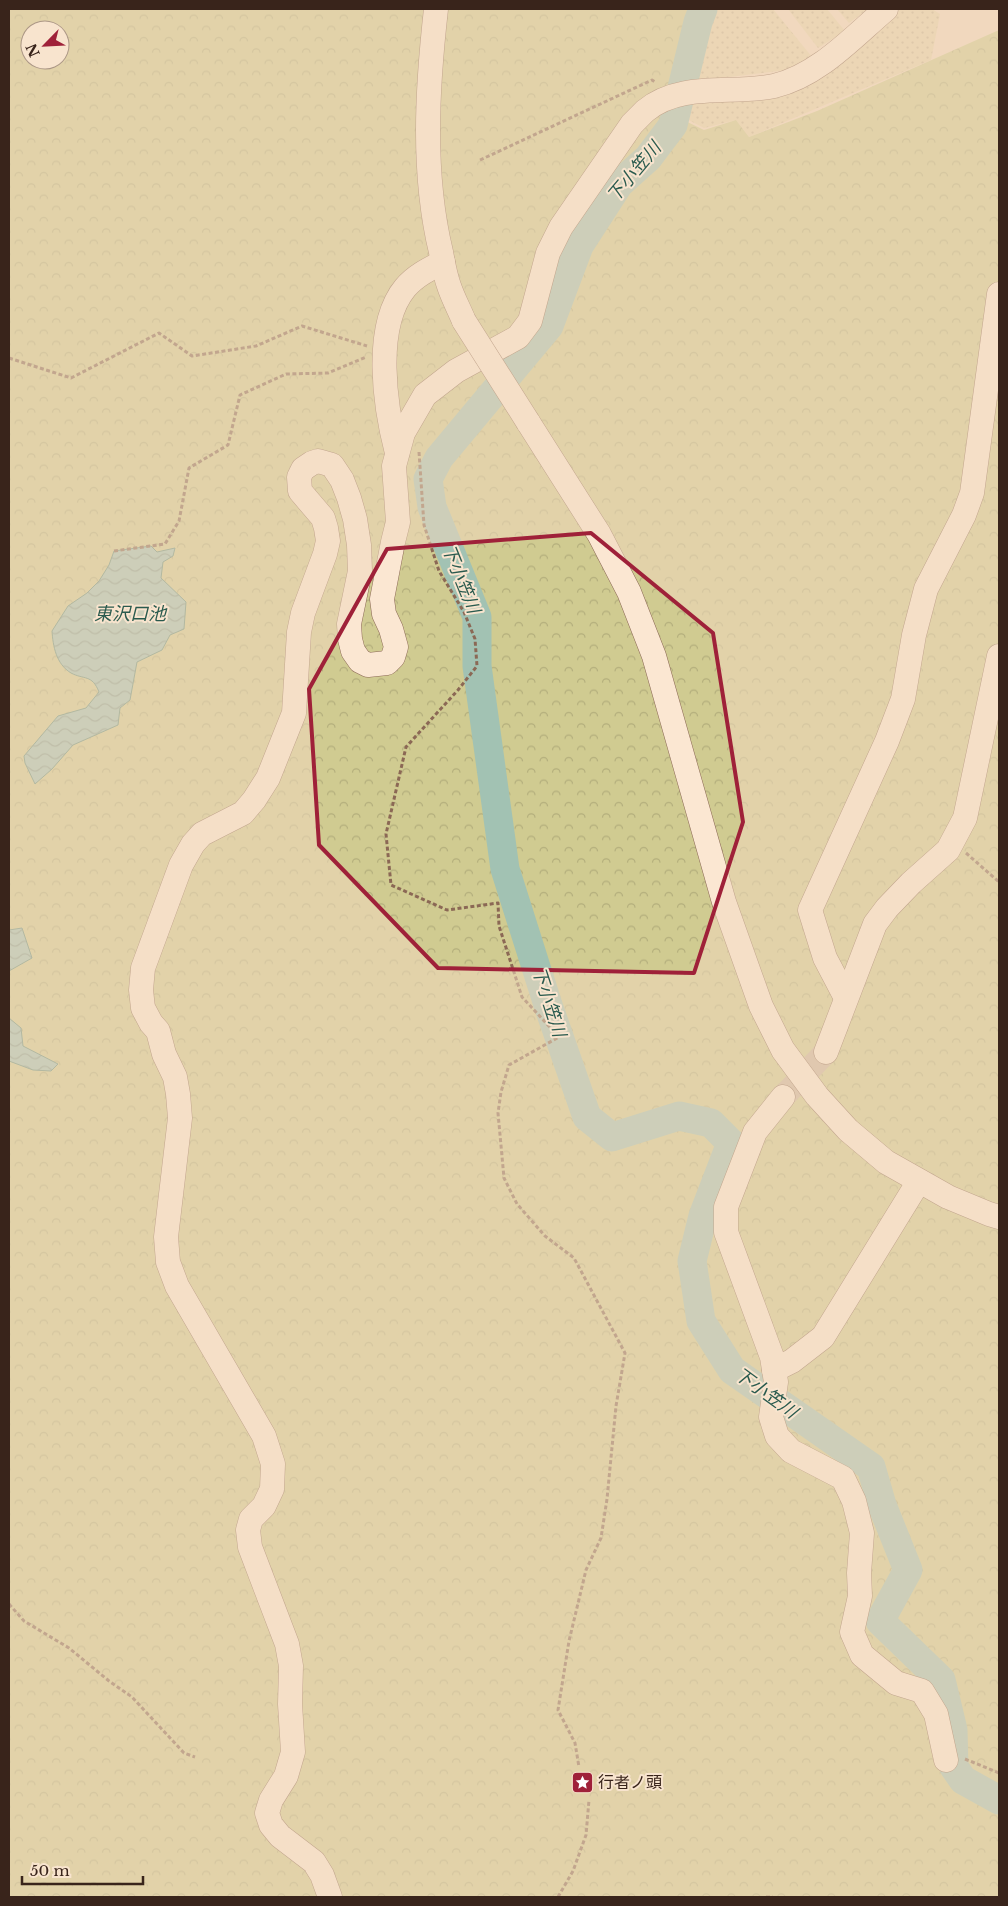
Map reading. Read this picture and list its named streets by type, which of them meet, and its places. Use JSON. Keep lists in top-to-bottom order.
{
  "water": ["下小笠川", "東沢口池"],
  "places": {
    "place": ["行者ノ頭"]
  },
  "scale_bar": "50 m",
  "north": "bottom left"
}
